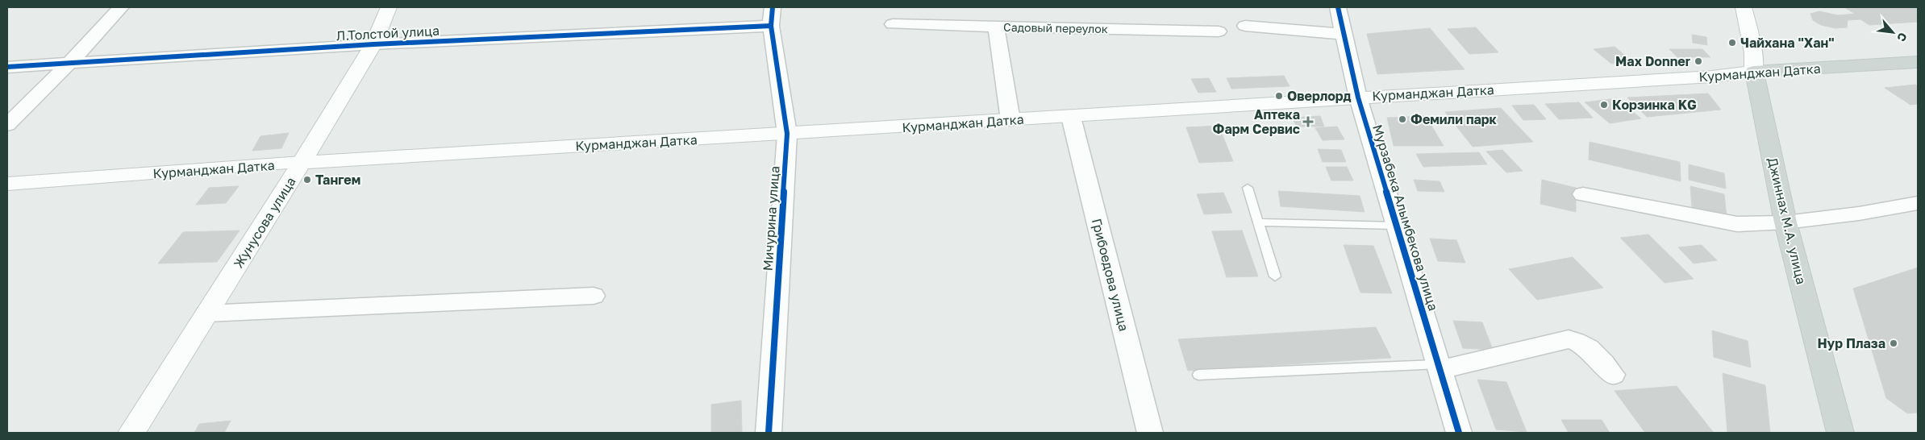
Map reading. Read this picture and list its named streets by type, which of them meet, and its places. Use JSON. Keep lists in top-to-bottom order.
{
  "streets": {
    "main road": ["Курманджан Датка", "Джиннах М.А. улица", "Жунусова улица"],
    "street": [
      "Садовый переулок",
      "Л.Толстой улица",
      "Мурзабека Алымбекова улица",
      "Мичурина улица",
      "Грибоедова улица"
    ]
  },
  "crossings": [
    ["Л.Толстой улица", "Мичурина улица"],
    ["Л.Толстой улица", "Жунусова улица"],
    ["Курманджан Датка", "Мурзабека Алымбекова улица"],
    ["Курманджан Датка", "Мичурина улица"],
    ["Курманджан Датка", "Джиннах М.А. улица"],
    ["Курманджан Датка", "Жунусова улица"],
    ["Курманджан Датка", "Грибоедова улица"]
  ],
  "places": {
    "other": [
      "Чайхана \"Хан\"",
      "Max Donner",
      "Оверлорд",
      "Корзинка KG",
      "Фемили парк",
      "Тангем",
      "Нур Плаза"
    ],
    "health": ["Аптека Фарм Сервис"]
  },
  "north": "bottom right"
}
